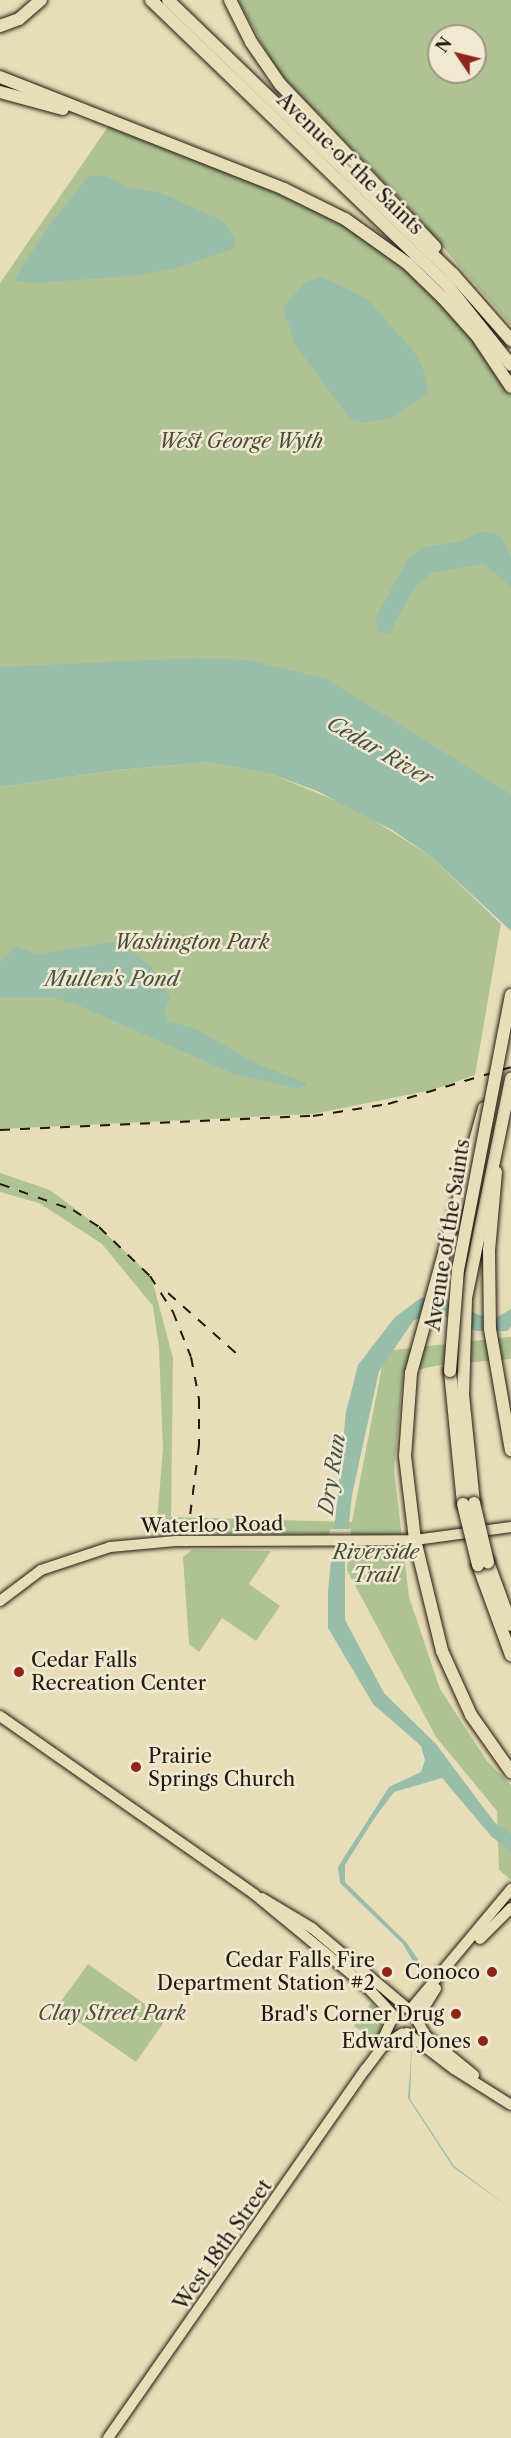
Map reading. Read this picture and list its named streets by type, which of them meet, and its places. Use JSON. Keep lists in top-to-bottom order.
{
  "streets": {
    "highway": ["Avenue of the Saints"],
    "main road": ["Waterloo Road", "West 18th Street"]
  },
  "water": ["Cedar River", "Mullen's Pond", "Dry Run"],
  "parks": [
    "West George Wyth",
    "Washington Park",
    "Riverside Trail",
    "Clay Street Park"
  ],
  "places": [
    "Cedar Falls Recreation Center",
    "Prairie Springs Church",
    "Cedar Falls Fire Department Station #2",
    "Conoco",
    "Brad's Corner Drug",
    "Edward Jones"
  ],
  "north": "top left"
}
